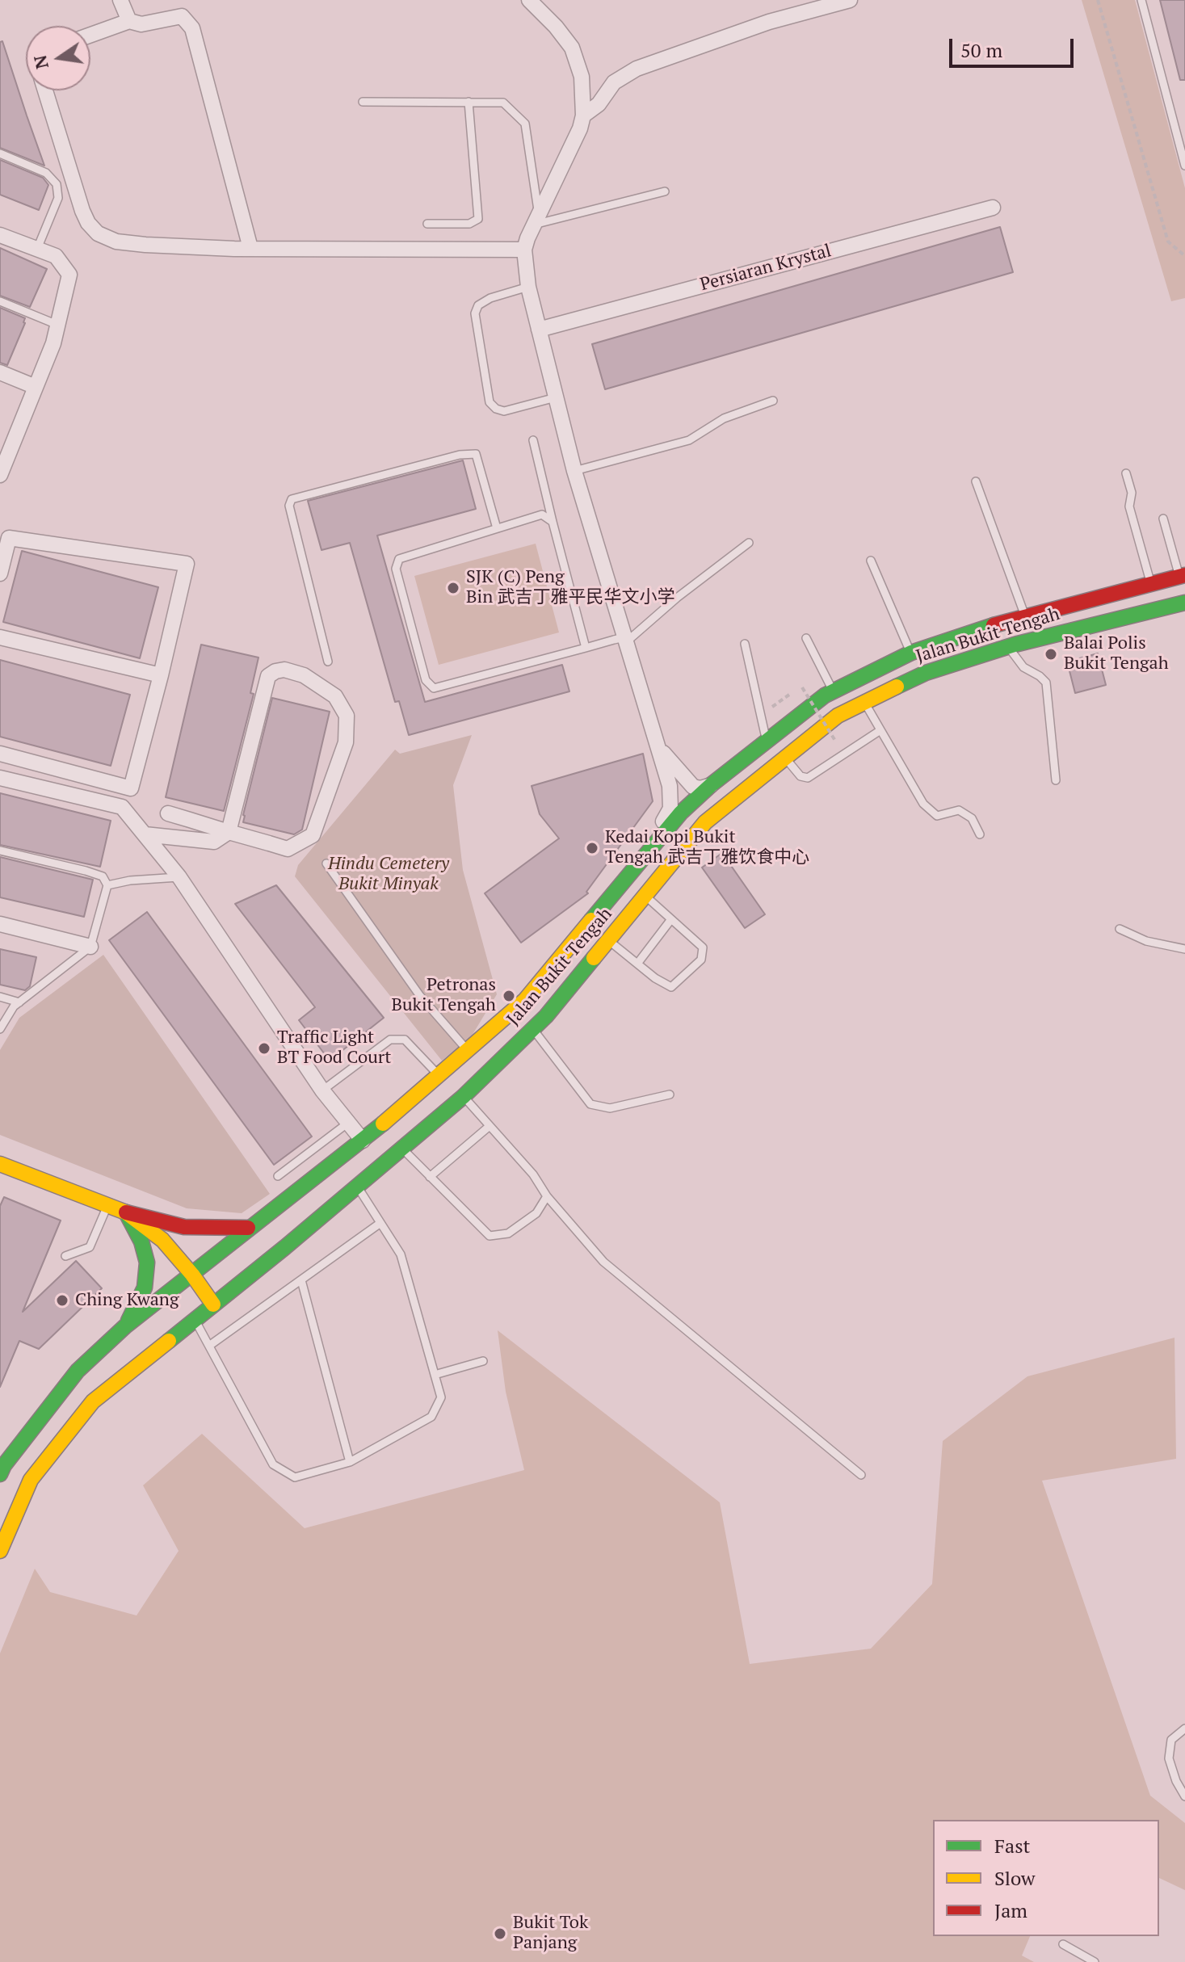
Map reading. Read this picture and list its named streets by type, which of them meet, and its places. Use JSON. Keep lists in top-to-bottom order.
{
  "streets": {
    "main road": ["Jalan Bukit Tengah"],
    "street": ["Persiaran Krystal"]
  },
  "parks": ["Hindu Cemetery Bukit Minyak"],
  "places": [
    "SJK (C) Peng Bin 武吉丁雅平民华文小学",
    "Balai Polis Bukit Tengah",
    "Kedai Kopi Bukit Tengah 武吉丁雅饮食中心",
    "Petronas Bukit Tengah",
    "Traffic Light BT Food Court",
    "Ching Kwang",
    "Bukit Tok Panjang"
  ],
  "legend": ["Fast", "Slow", "Jam"],
  "scale_bar": "50 m",
  "north": "left"
}
